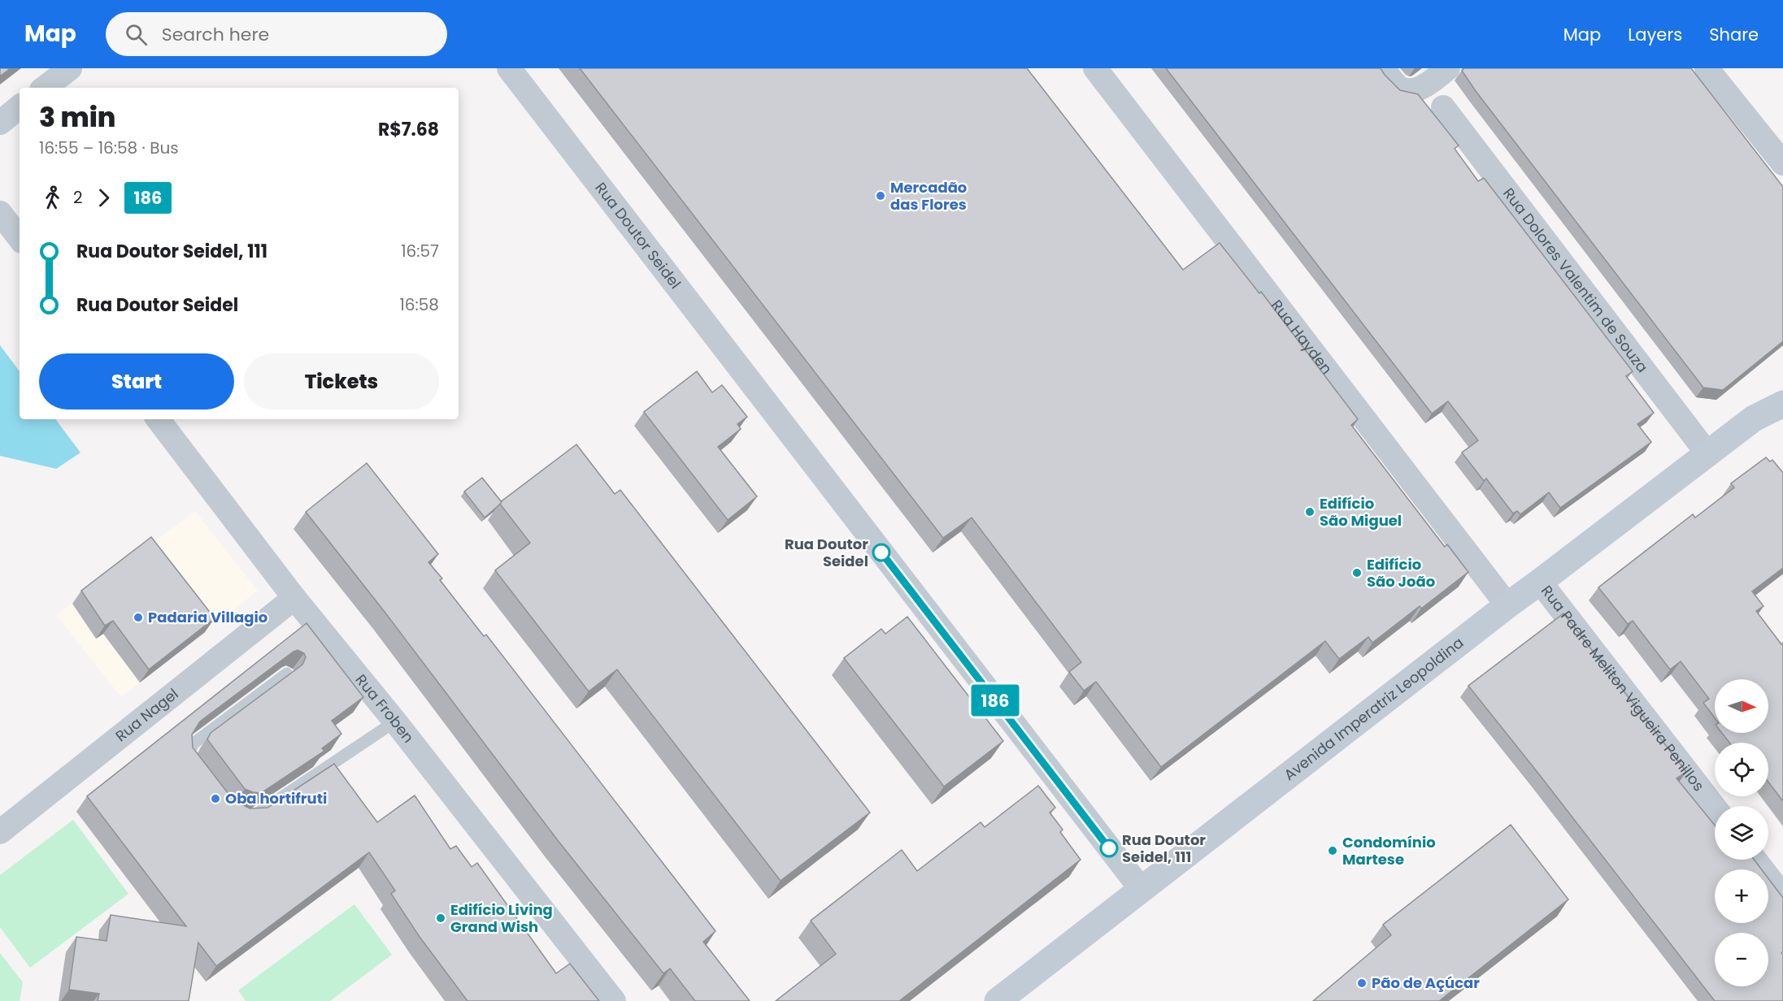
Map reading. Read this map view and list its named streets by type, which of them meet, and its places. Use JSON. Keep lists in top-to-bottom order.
{
  "streets": {
    "main road": ["Avenida Imperatriz Leopoldina"],
    "street": [
      "Rua Doutor Seidel",
      "Rua Dolores Valentim de Souza",
      "Rua Hayden",
      "Rua Padre Meliton Vigueira Penillos",
      "Rua Froben",
      "Rua Nagel"
    ]
  },
  "crossings": [
    ["Rua Doutor Seidel", "Avenida Imperatriz Leopoldina"],
    ["Rua Dolores Valentim de Souza", "Avenida Imperatriz Leopoldina"],
    ["Rua Hayden", "Avenida Imperatriz Leopoldina"],
    ["Rua Padre Meliton Vigueira Penillos", "Avenida Imperatriz Leopoldina"],
    ["Rua Froben", "Rua Nagel"]
  ],
  "places": [
    "Mercadão das Flores",
    "Edifício São Miguel",
    "Rua Doutor Seidel",
    "Edifício São João",
    "Padaria Villagio",
    "Oba hortifruti",
    "Rua Doutor Seidel, 111",
    "Condomínio Martese",
    "Edifício Living Grand Wish",
    "Pão de Açúcar"
  ],
  "lines": ["bus line 186"],
  "north": "right",
  "page": {
    "header": "Map",
    "search": "Search here",
    "nav": ["Map", "Layers", "Share"],
    "on_map": "186",
    "heading": ["3 min", "16:55 – 16:58 · Bus", "R$7.68"],
    "legs": ["2", "186"],
    "list": [
      {
        "name": "Rua Doutor Seidel, 111",
        "value": "16:57"
      },
      {
        "name": "Rua Doutor Seidel",
        "value": "16:58"
      }
    ],
    "buttons": ["Start", "Tickets"],
    "map_buttons": ["+", "−"]
  }
}
